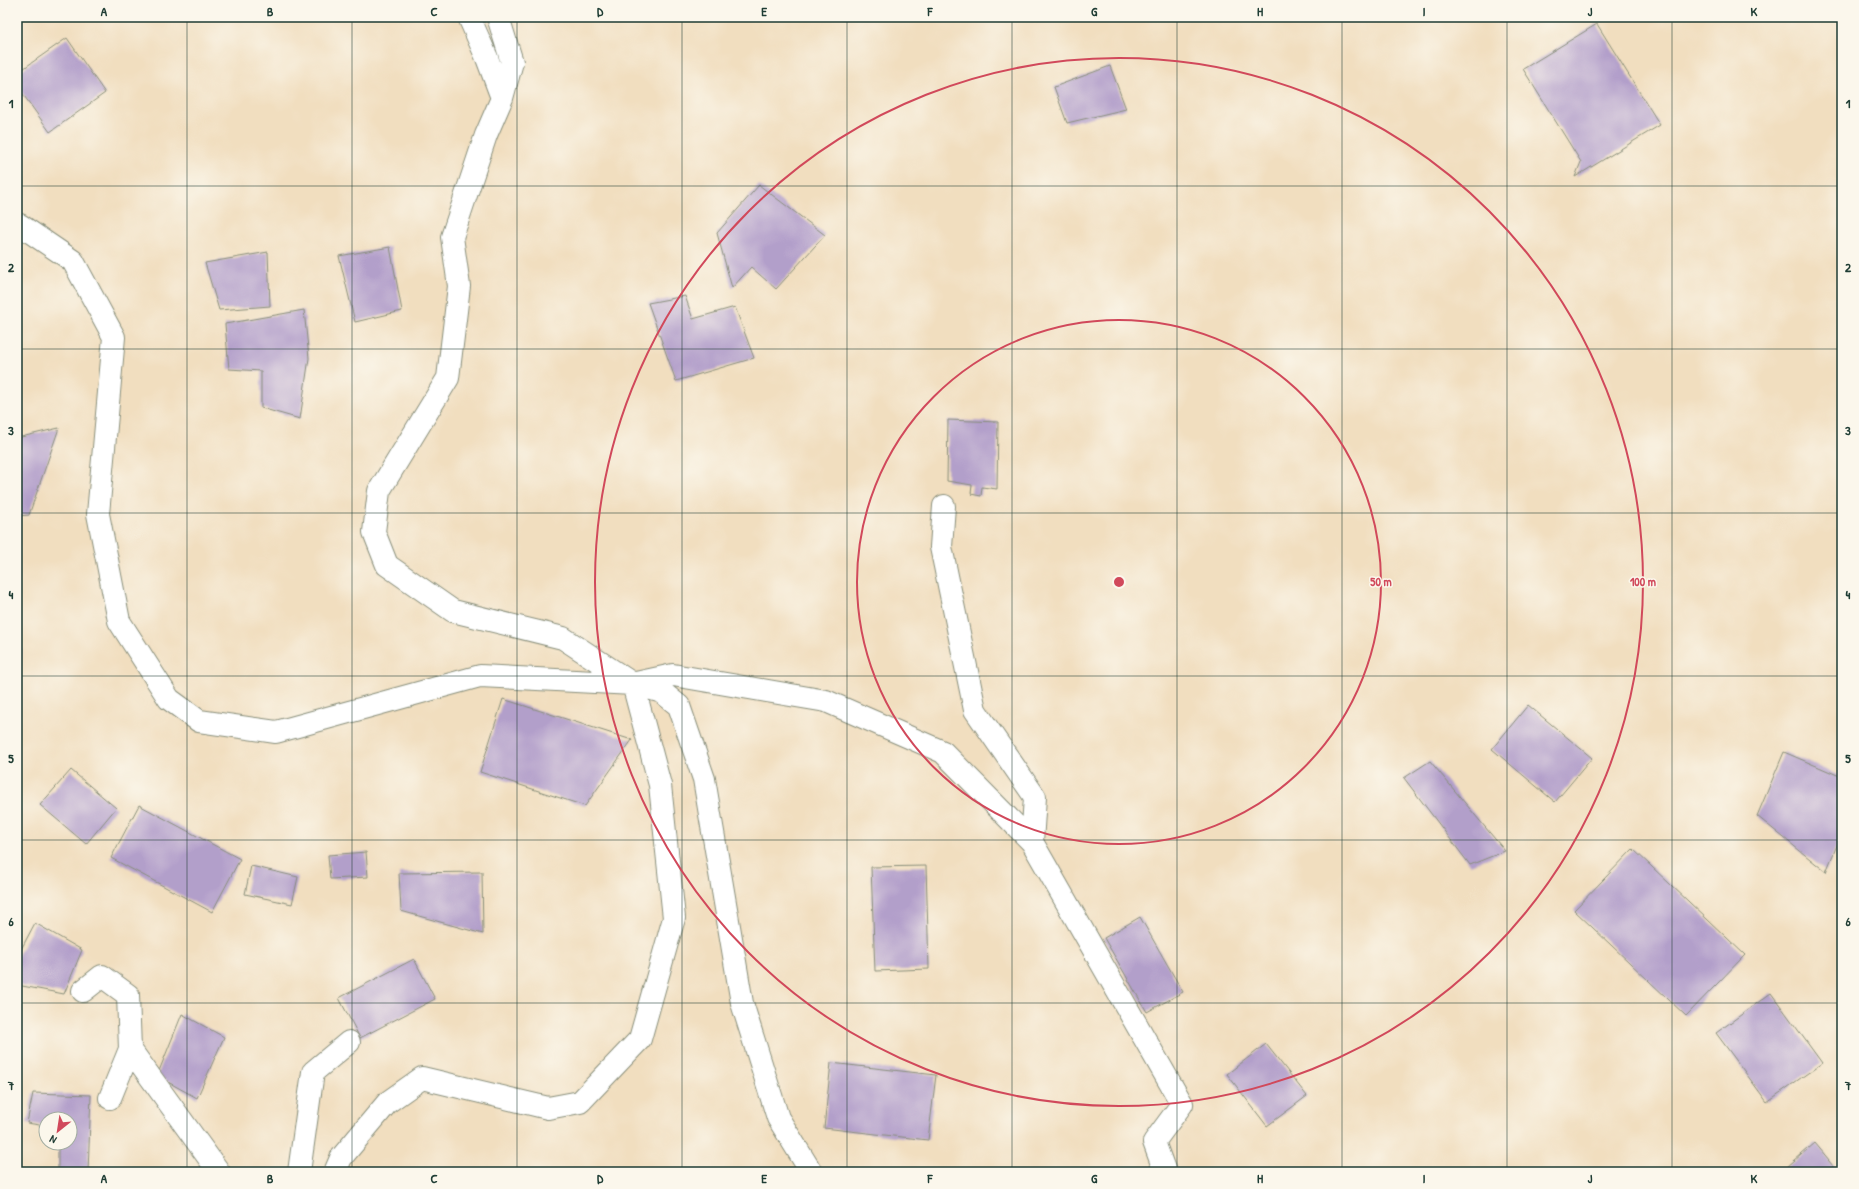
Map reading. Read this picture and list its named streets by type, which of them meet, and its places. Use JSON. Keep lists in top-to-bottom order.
{
  "north": "bottom left",
  "grid": {
    "columns": [
      "A",
      "B",
      "C",
      "D",
      "E",
      "F",
      "G",
      "H",
      "I",
      "J",
      "K"
    ],
    "rows": [
      "1",
      "2",
      "3",
      "4",
      "5",
      "6",
      "7"
    ]
  },
  "rings": ["50 m", "100 m"]
}
